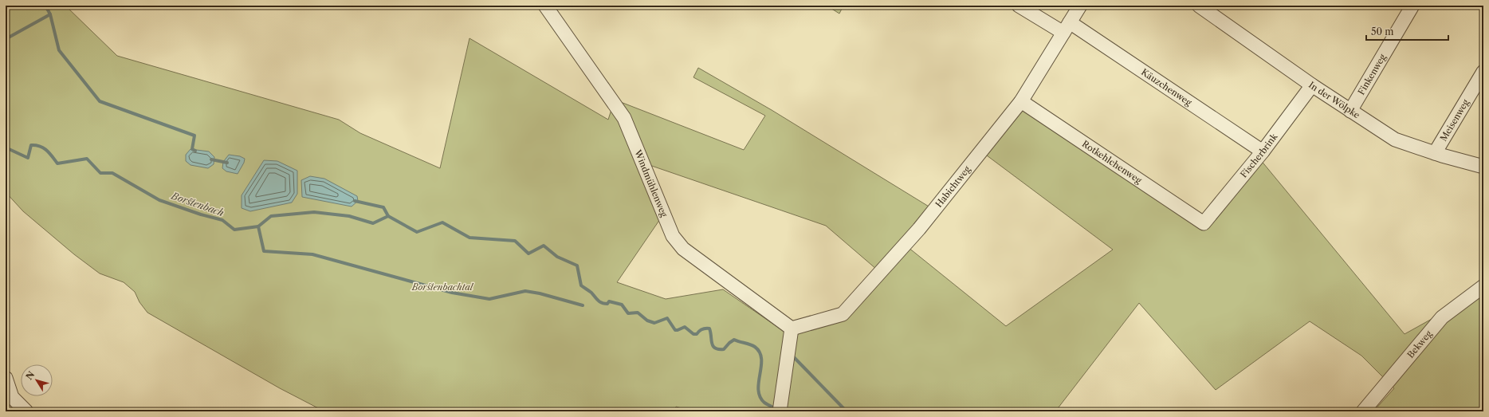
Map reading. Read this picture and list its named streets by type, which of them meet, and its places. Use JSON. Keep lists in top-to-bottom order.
{
  "streets": {
    "street": [
      "Finkenweg",
      "Käuzchenweg",
      "In der Wölpke",
      "Meisenweg",
      "Fischerbrink",
      "Rotkehlchenweg",
      "Windmühlenweg",
      "Habichtweg",
      "Bekweg"
    ]
  },
  "crossings": [
    ["Finkenweg", "In der Wölpke"],
    ["Käuzchenweg", "Fischerbrink"],
    ["Käuzchenweg", "Habichtweg"],
    ["In der Wölpke", "Meisenweg"],
    ["In der Wölpke", "Fischerbrink"],
    ["Fischerbrink", "Rotkehlchenweg"],
    ["Rotkehlchenweg", "Habichtweg"],
    ["Windmühlenweg", "Habichtweg"]
  ],
  "water": ["Borstenbach"],
  "parks": ["Borstenbachtal"],
  "scale_bar": "50 m",
  "north": "top left"
}
